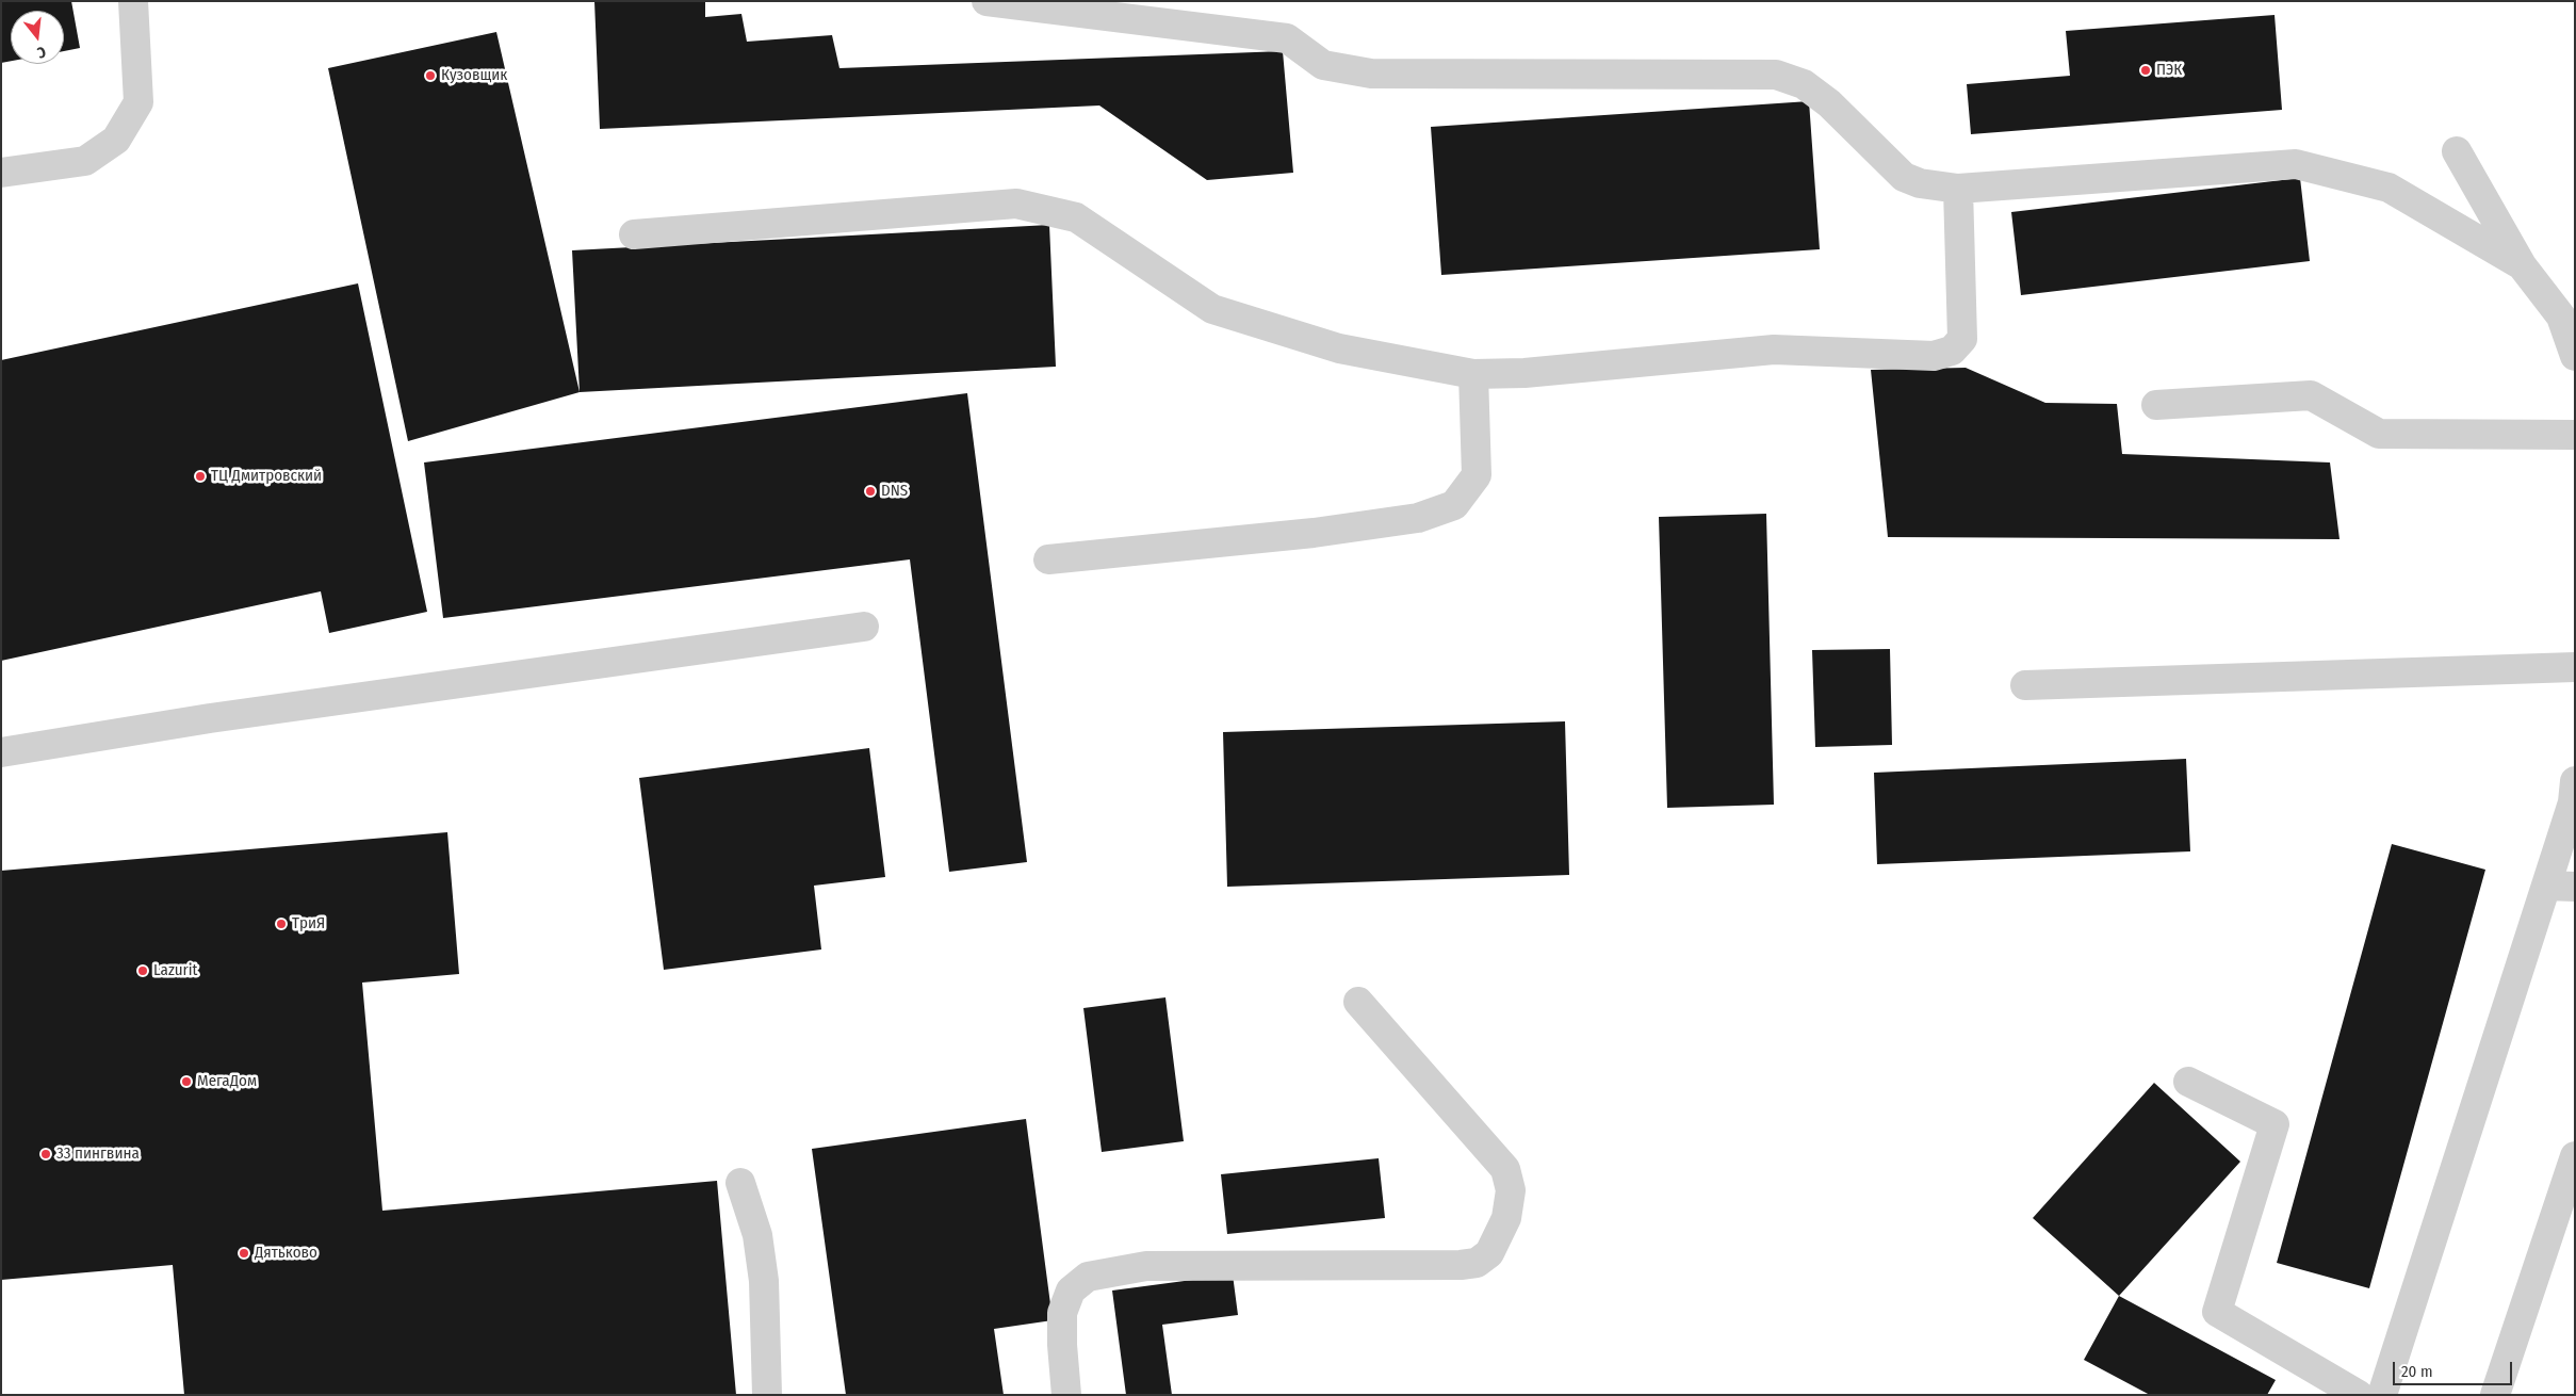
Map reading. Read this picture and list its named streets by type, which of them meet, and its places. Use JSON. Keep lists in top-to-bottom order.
{
  "places": [
    "ПЭК",
    "Кузовщик",
    "ТЦ Дмитровский",
    "DNS",
    "ТриЯ",
    "Lazurit",
    "МегаДом",
    "33 пингвина",
    "Дятьково"
  ],
  "scale_bar": "20 m",
  "north": "bottom"
}
